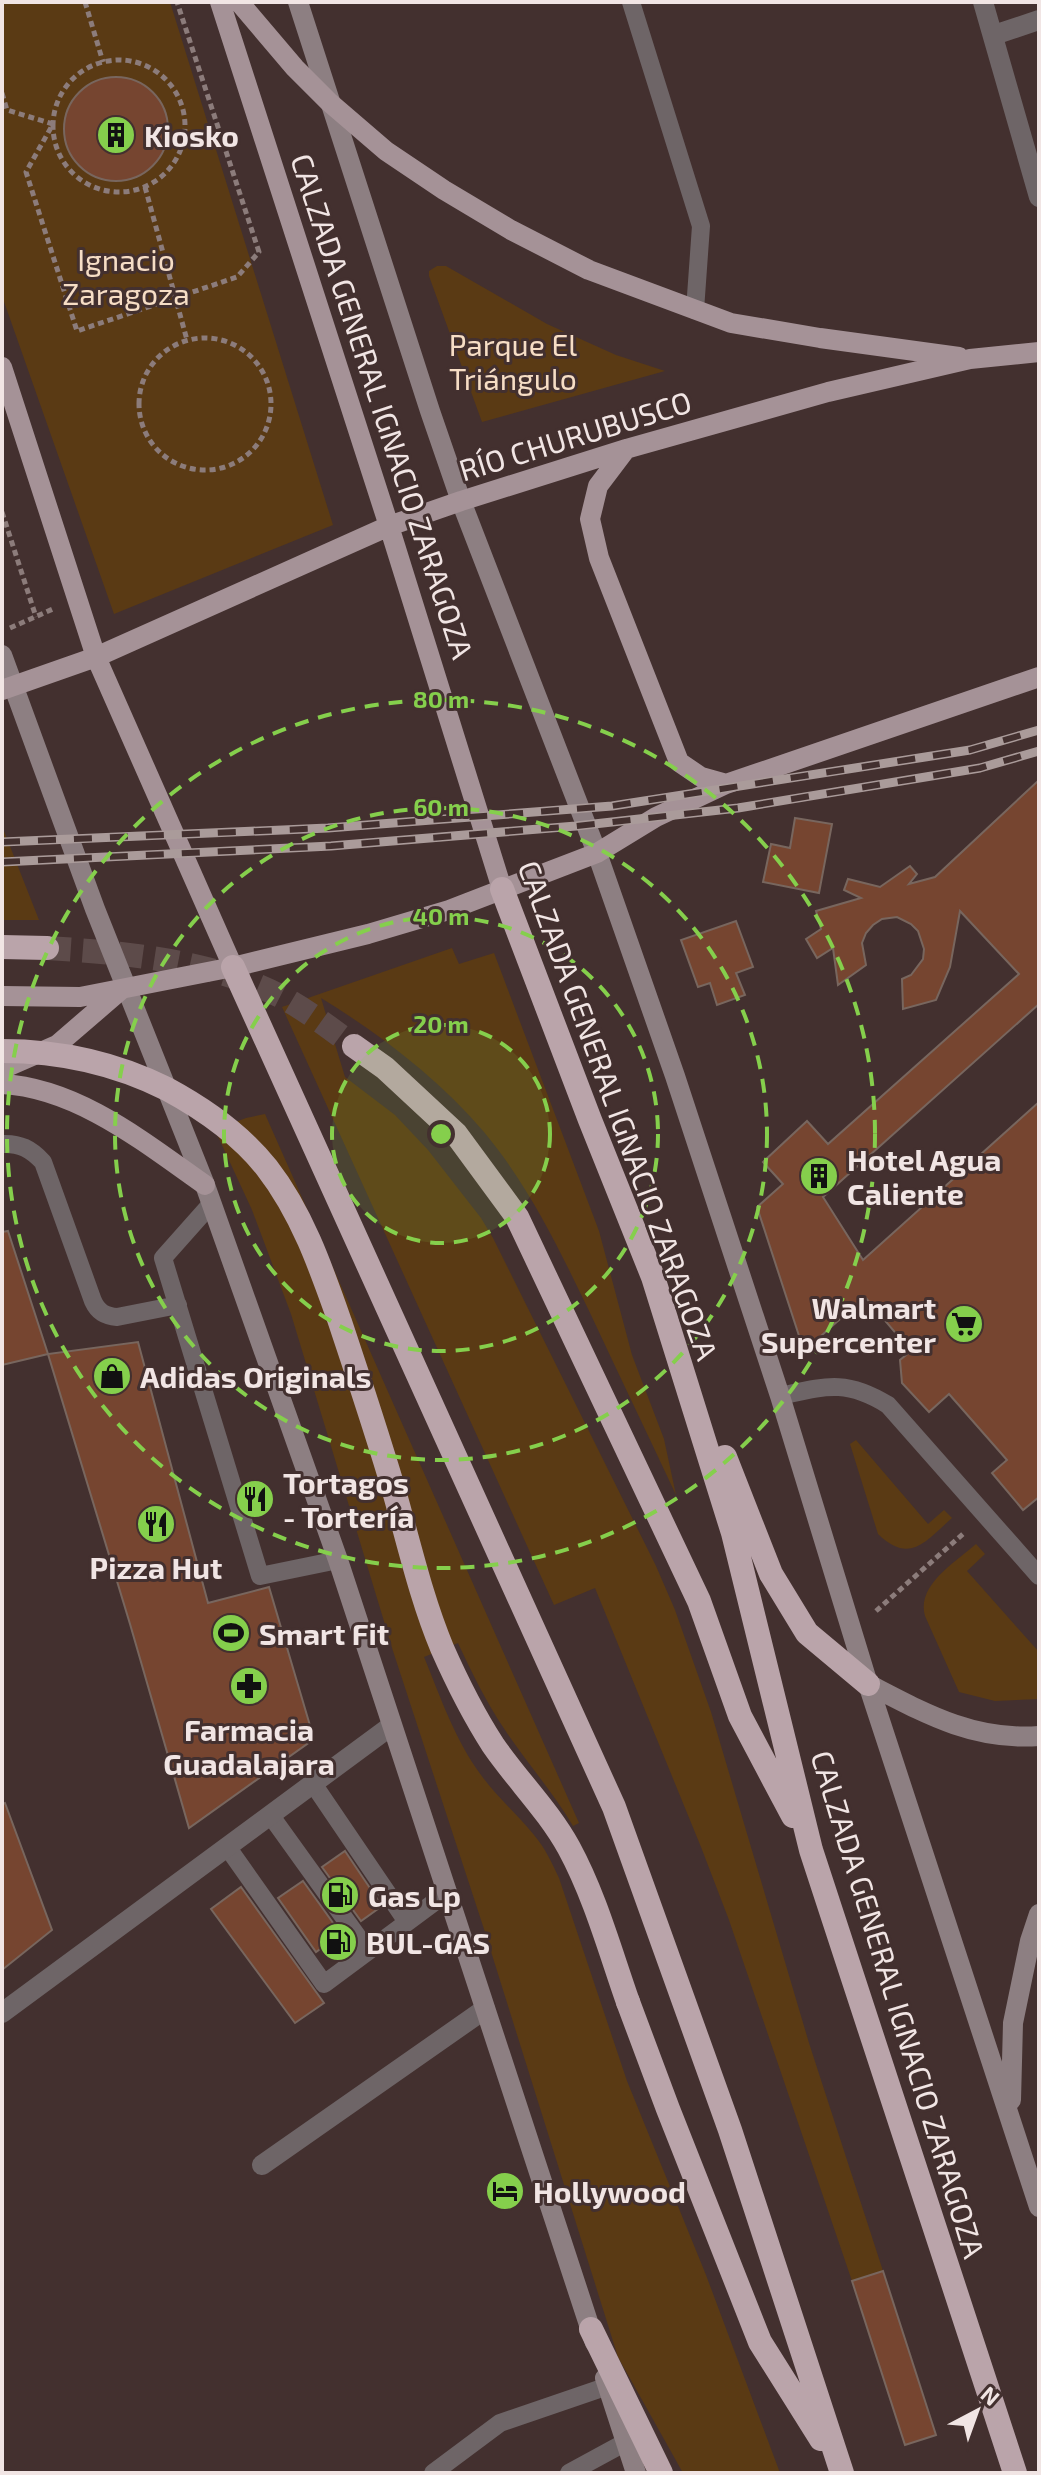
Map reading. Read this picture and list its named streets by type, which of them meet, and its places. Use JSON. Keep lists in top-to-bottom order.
{
  "streets": {
    "highway": ["CALZADA GENERAL IGNACIO ZARAGOZA"],
    "main road": ["RÍO CHURUBUSCO"]
  },
  "crossings": [
    ["CALZADA GENERAL IGNACIO ZARAGOZA", "RÍO CHURUBUSCO"]
  ],
  "parks": ["Ignacio Zaragoza", "Parque El Triángulo"],
  "places": {
    "building": ["Kiosko", "Hotel Agua Caliente"],
    "supermarket": ["Walmart Supercenter"],
    "shop": ["Adidas Originals"],
    "restaurant": ["Tortagos - Tortería", "Pizza Hut"],
    "sports": ["Smart Fit"],
    "pharmacy": ["Farmacia Guadalajara"],
    "fuel station": ["Gas Lp", "BUL-GAS"],
    "hotel": ["Hollywood"]
  },
  "north": "top right",
  "rings": [
    "80 m",
    "60 m",
    "40 m",
    "20 m"
  ]
}
